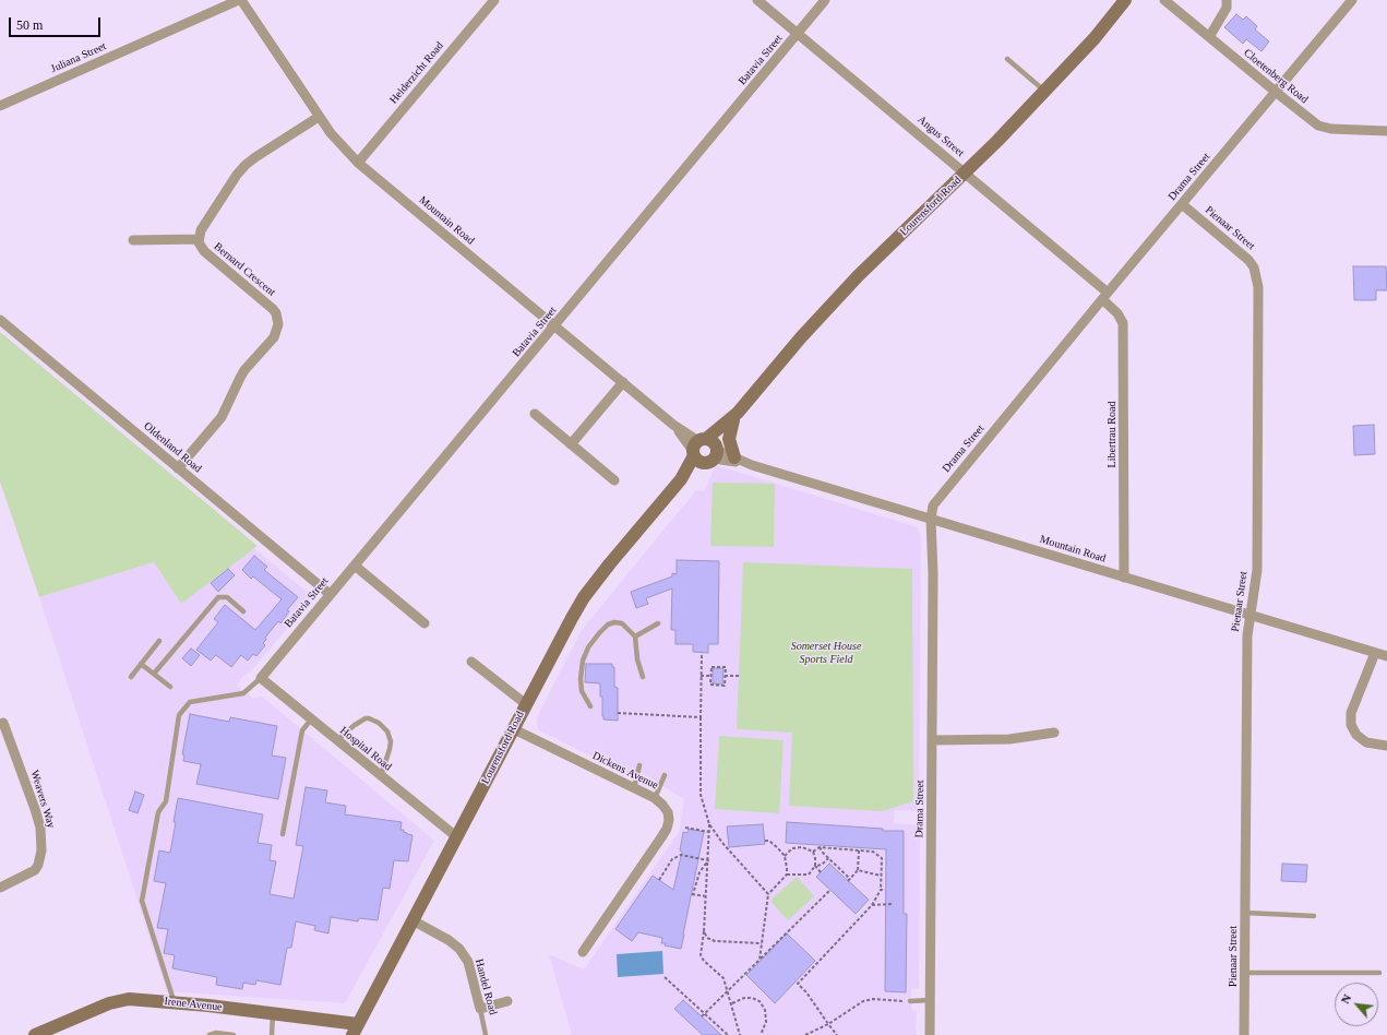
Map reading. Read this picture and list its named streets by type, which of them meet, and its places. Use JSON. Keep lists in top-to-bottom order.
{
  "streets": {
    "street": [
      "Juliana Street",
      "Batavia Street",
      "Helderzicht Road",
      "Cloetenberg Road",
      "Angus Street",
      "Drama Street",
      "Lourensford Road",
      "Mountain Road",
      "Pienaar Street",
      "Bernard Crescent",
      "Libertrau Road",
      "Oldenland Road",
      "Hospital Road",
      "Dickens Avenue",
      "Weavers Way",
      "Handel Road",
      "Irene Avenue"
    ]
  },
  "crossings": [
    ["Juliana Street", "Mountain Road"],
    ["Batavia Street", "Angus Street"],
    ["Batavia Street", "Mountain Road"],
    ["Batavia Street", "Oldenland Road"],
    ["Batavia Street", "Hospital Road"],
    ["Helderzicht Road", "Mountain Road"],
    ["Cloetenberg Road", "Drama Street"],
    ["Angus Street", "Drama Street"],
    ["Angus Street", "Lourensford Road"],
    ["Angus Street", "Libertrau Road"],
    ["Drama Street", "Mountain Road"],
    ["Drama Street", "Pienaar Street"],
    ["Drama Street", "Libertrau Road"],
    ["Lourensford Road", "Mountain Road"],
    ["Lourensford Road", "Hospital Road"],
    ["Lourensford Road", "Dickens Avenue"],
    ["Lourensford Road", "Handel Road"],
    ["Lourensford Road", "Irene Avenue"],
    ["Mountain Road", "Pienaar Street"],
    ["Mountain Road", "Libertrau Road"],
    ["Bernard Crescent", "Oldenland Road"]
  ],
  "parks": ["Somerset House Sports Field"],
  "scale_bar": "50 m",
  "north": "top left"
}
